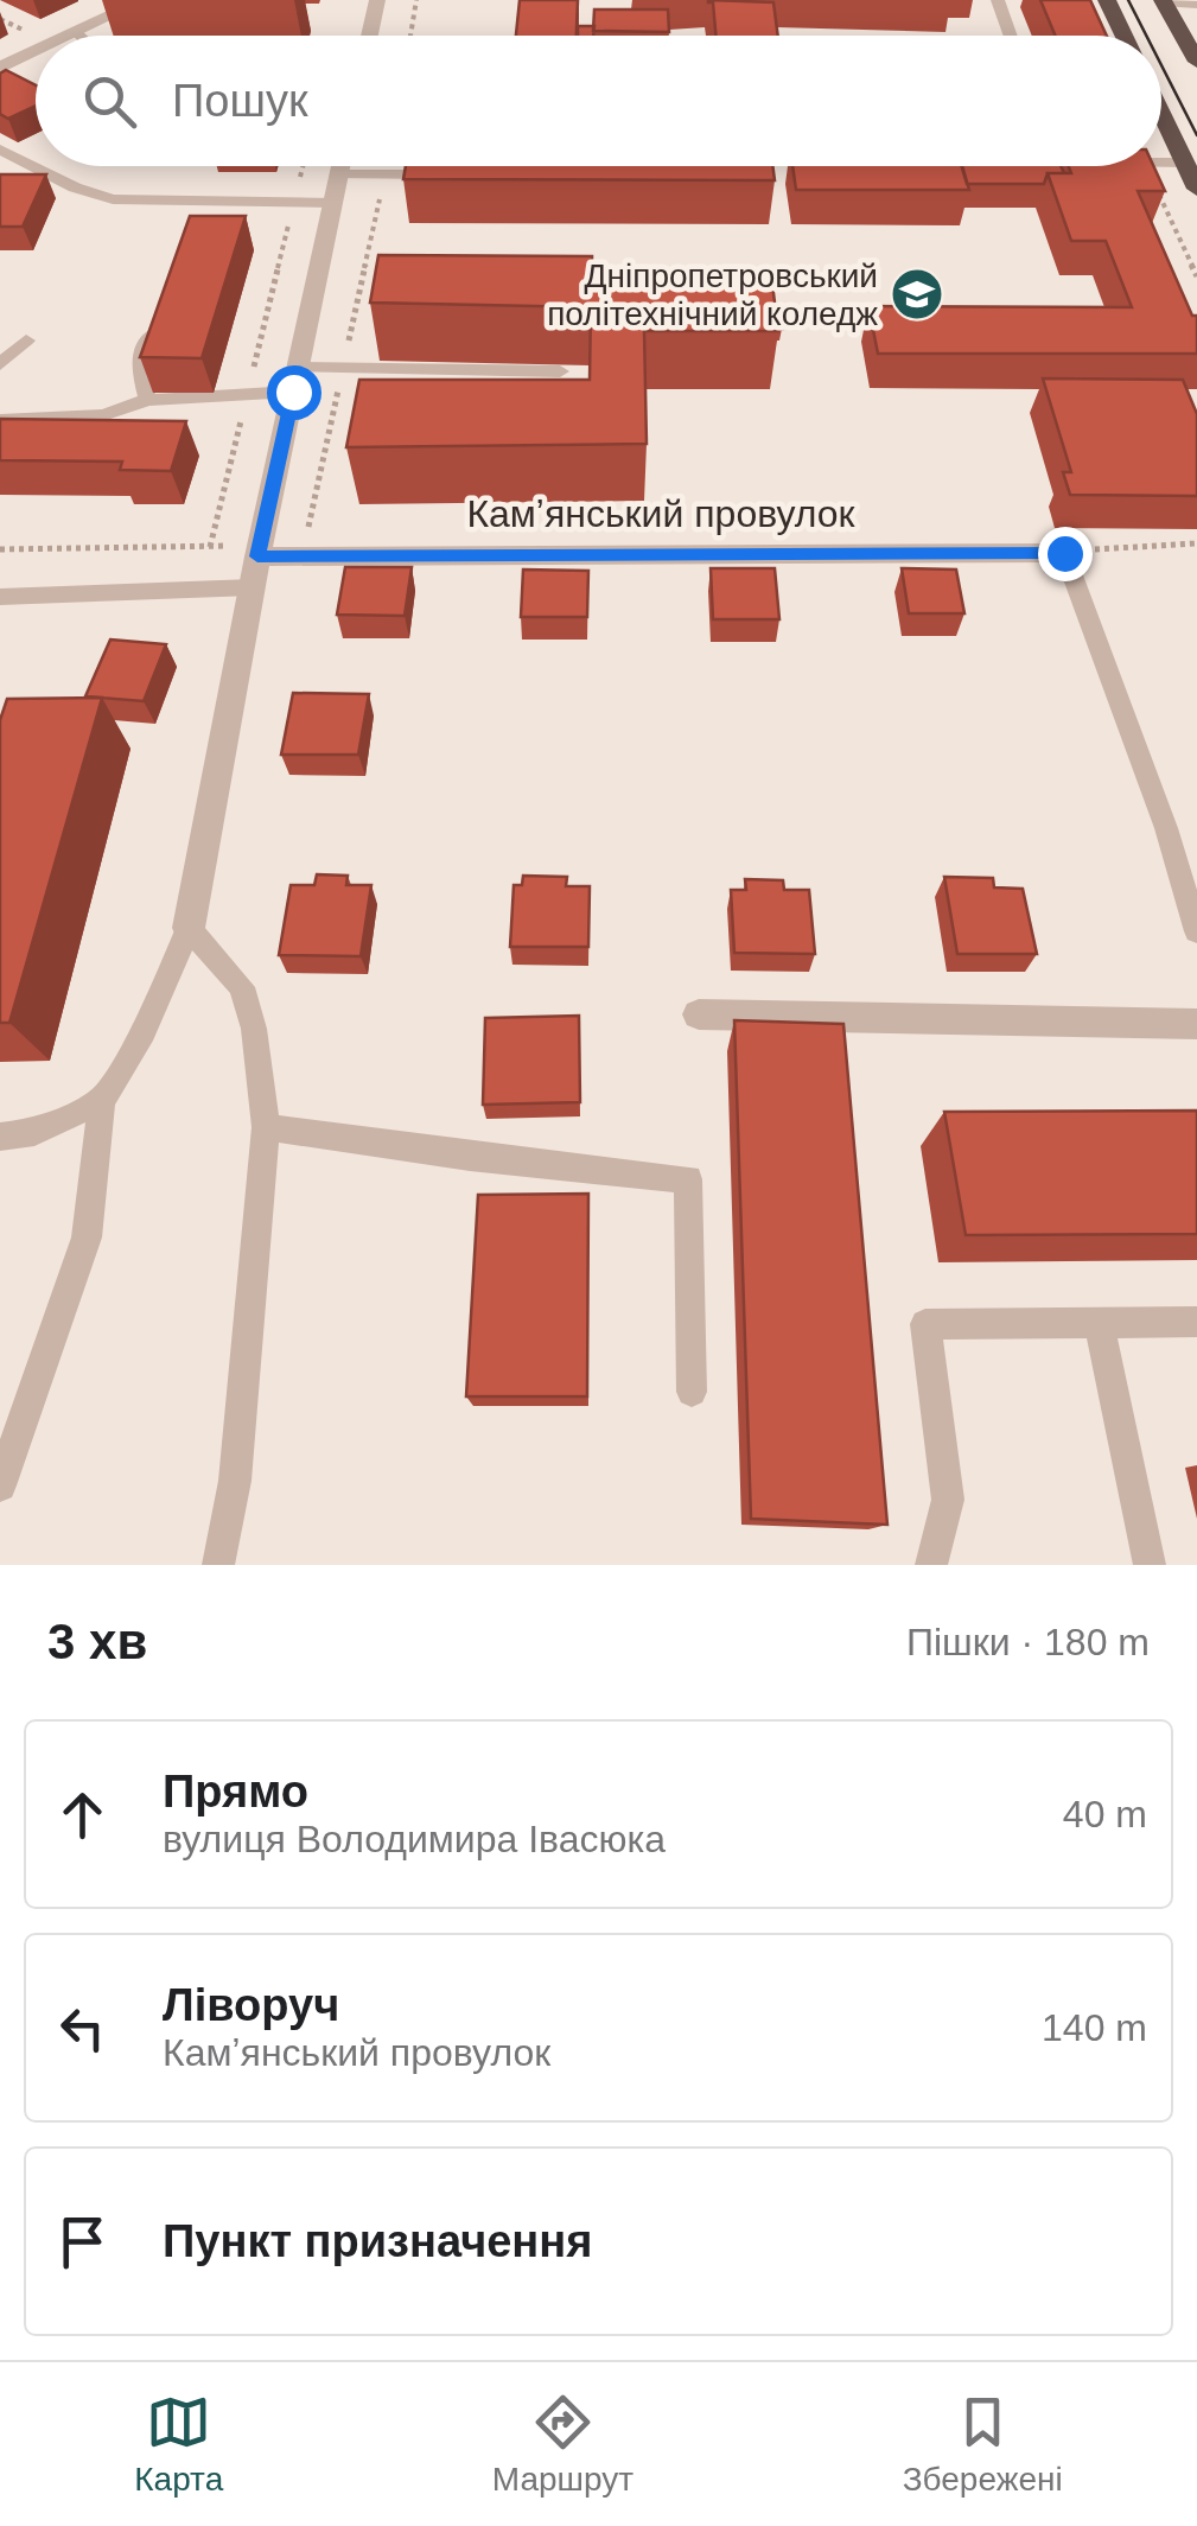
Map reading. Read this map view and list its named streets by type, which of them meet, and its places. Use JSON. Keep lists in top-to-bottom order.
{
  "streets": {
    "street": ["Камʼянський провулок"]
  },
  "places": {
    "school or university": ["Дніпропетровський політехнічний коледж"]
  },
  "page": {
    "search": "Пошук",
    "heading": ["3 хв", "Пішки · 180 m"],
    "list": [
      ["Прямо", "вулиця Володимира Івасюка", "40 m"],
      ["Ліворуч", "Камʼянський провулок", "140 m"],
      "Пункт призначення"
    ],
    "nav": ["Карта", "Маршрут", "Збережені"]
  }
}
